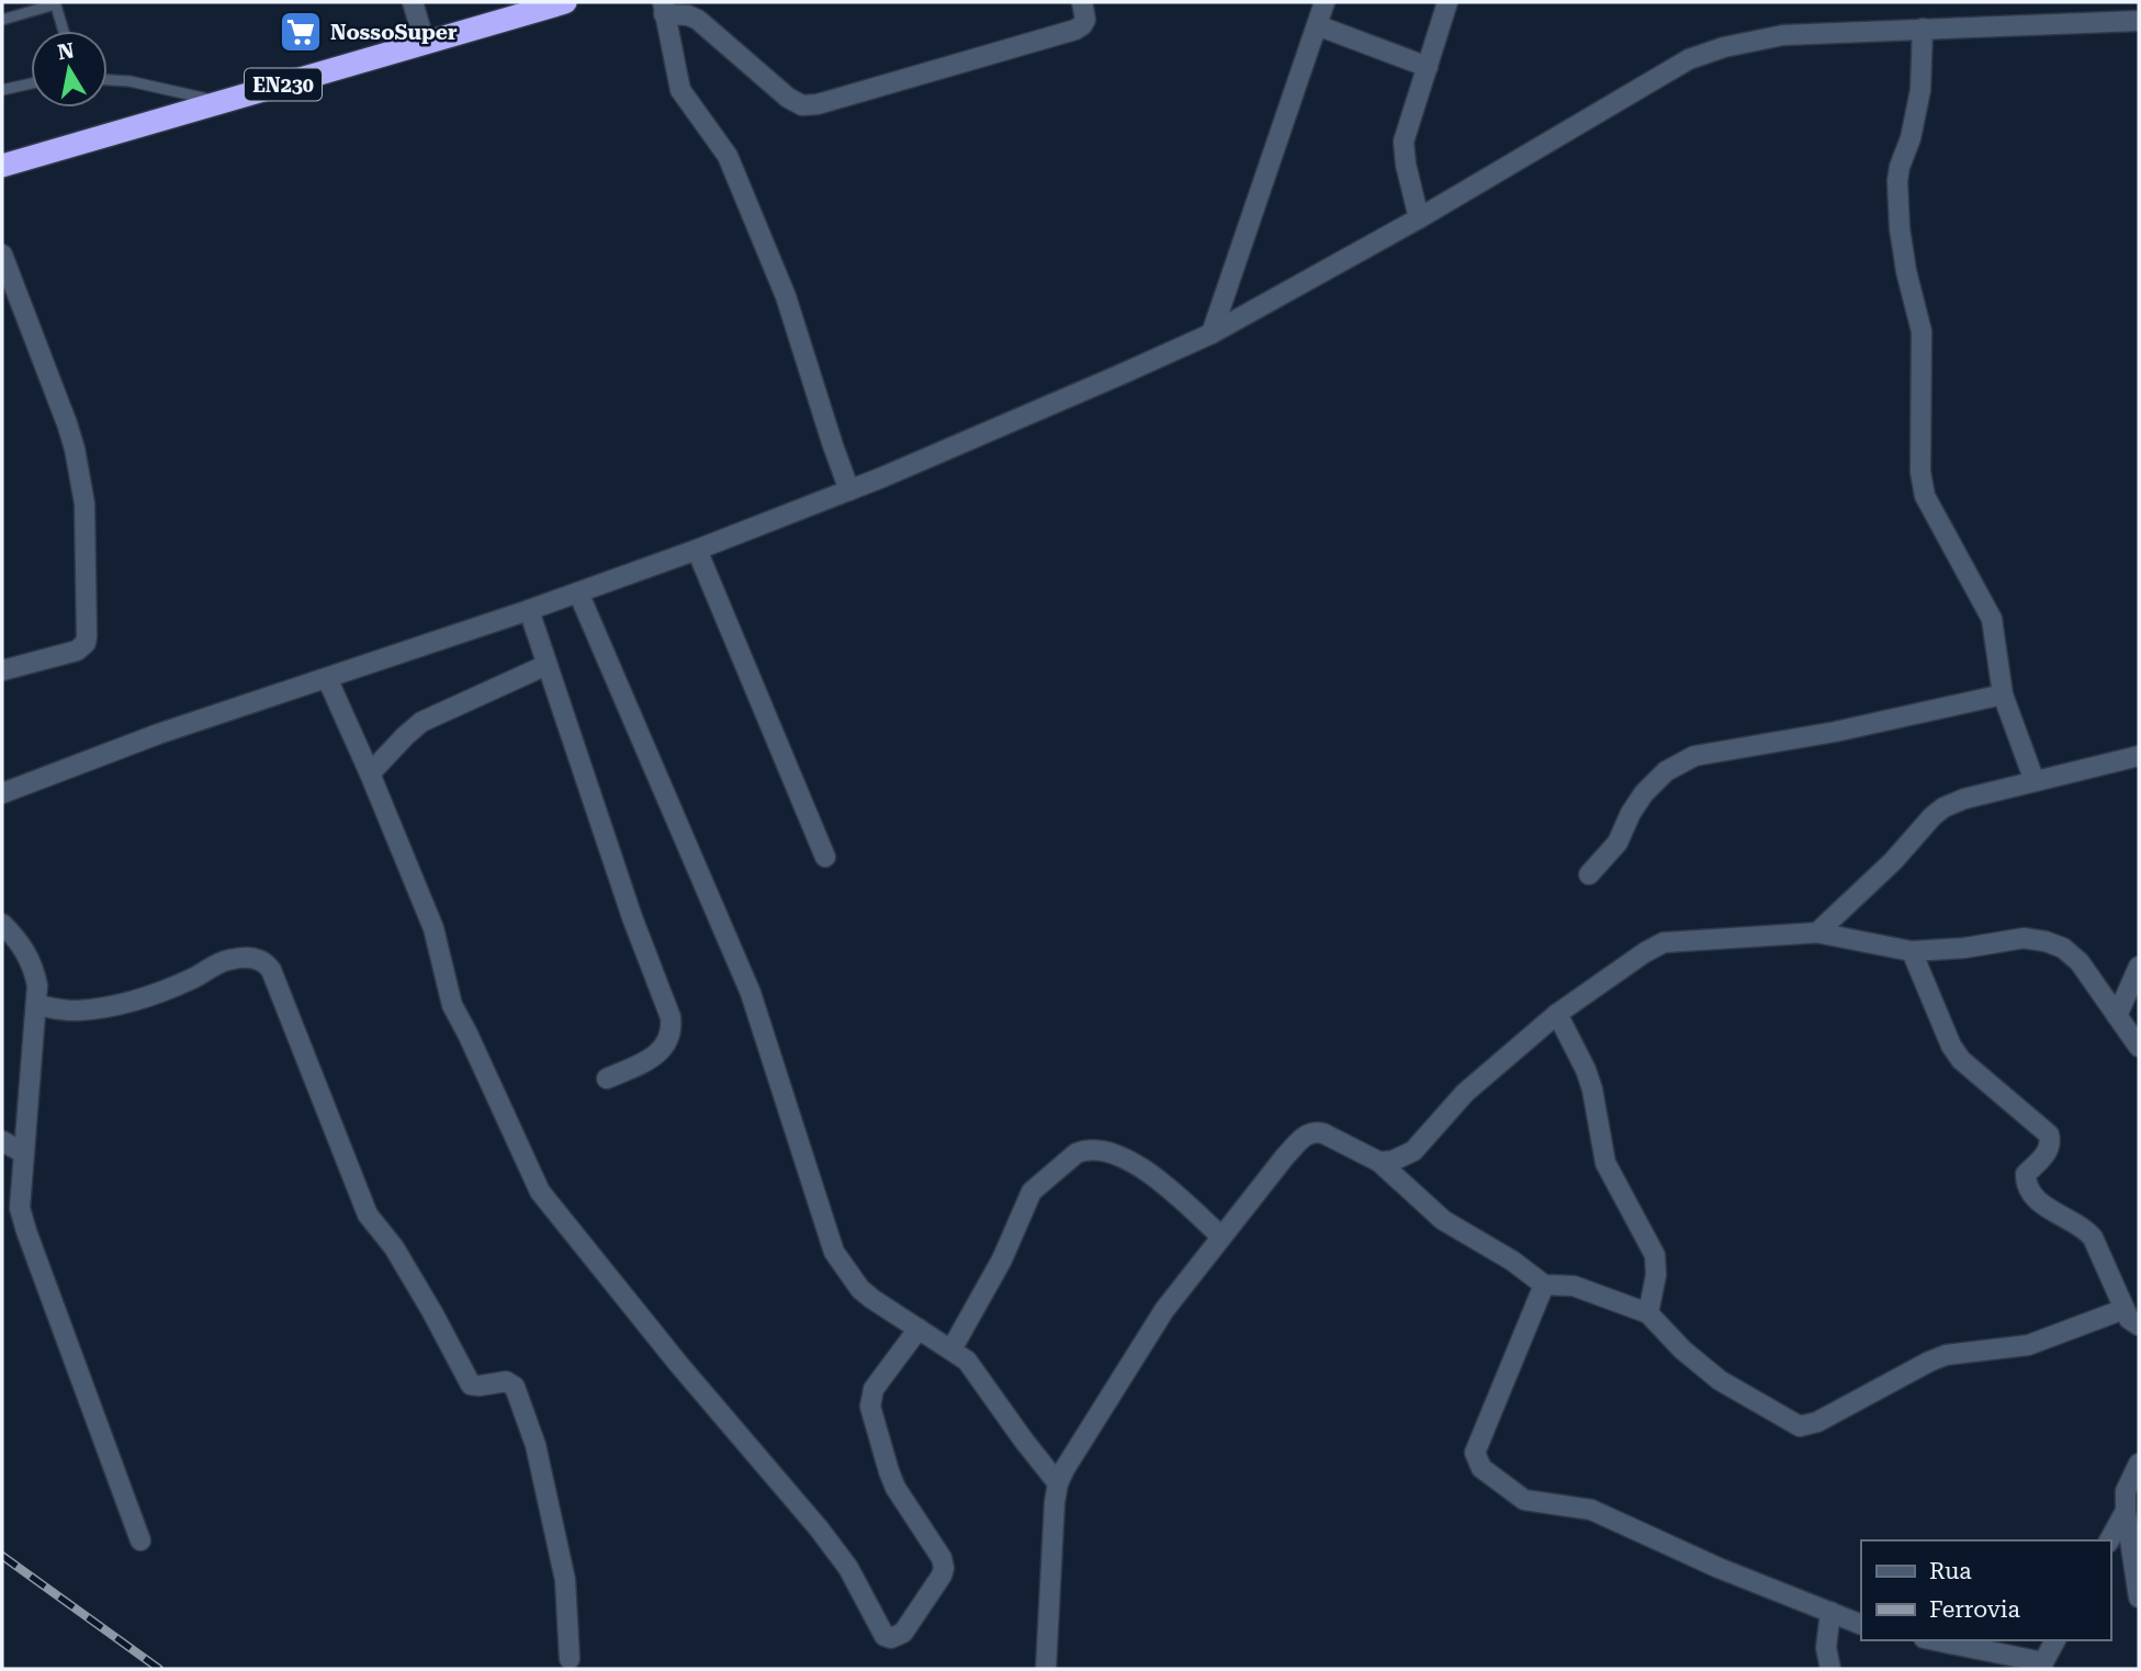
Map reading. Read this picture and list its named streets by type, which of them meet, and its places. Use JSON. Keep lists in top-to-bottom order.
{
  "streets": {
    "highway": ["EN230"]
  },
  "places": {
    "supermarket": ["NossoSuper"]
  },
  "legend": ["Rua", "Ferrovia"],
  "north": "top"
}
